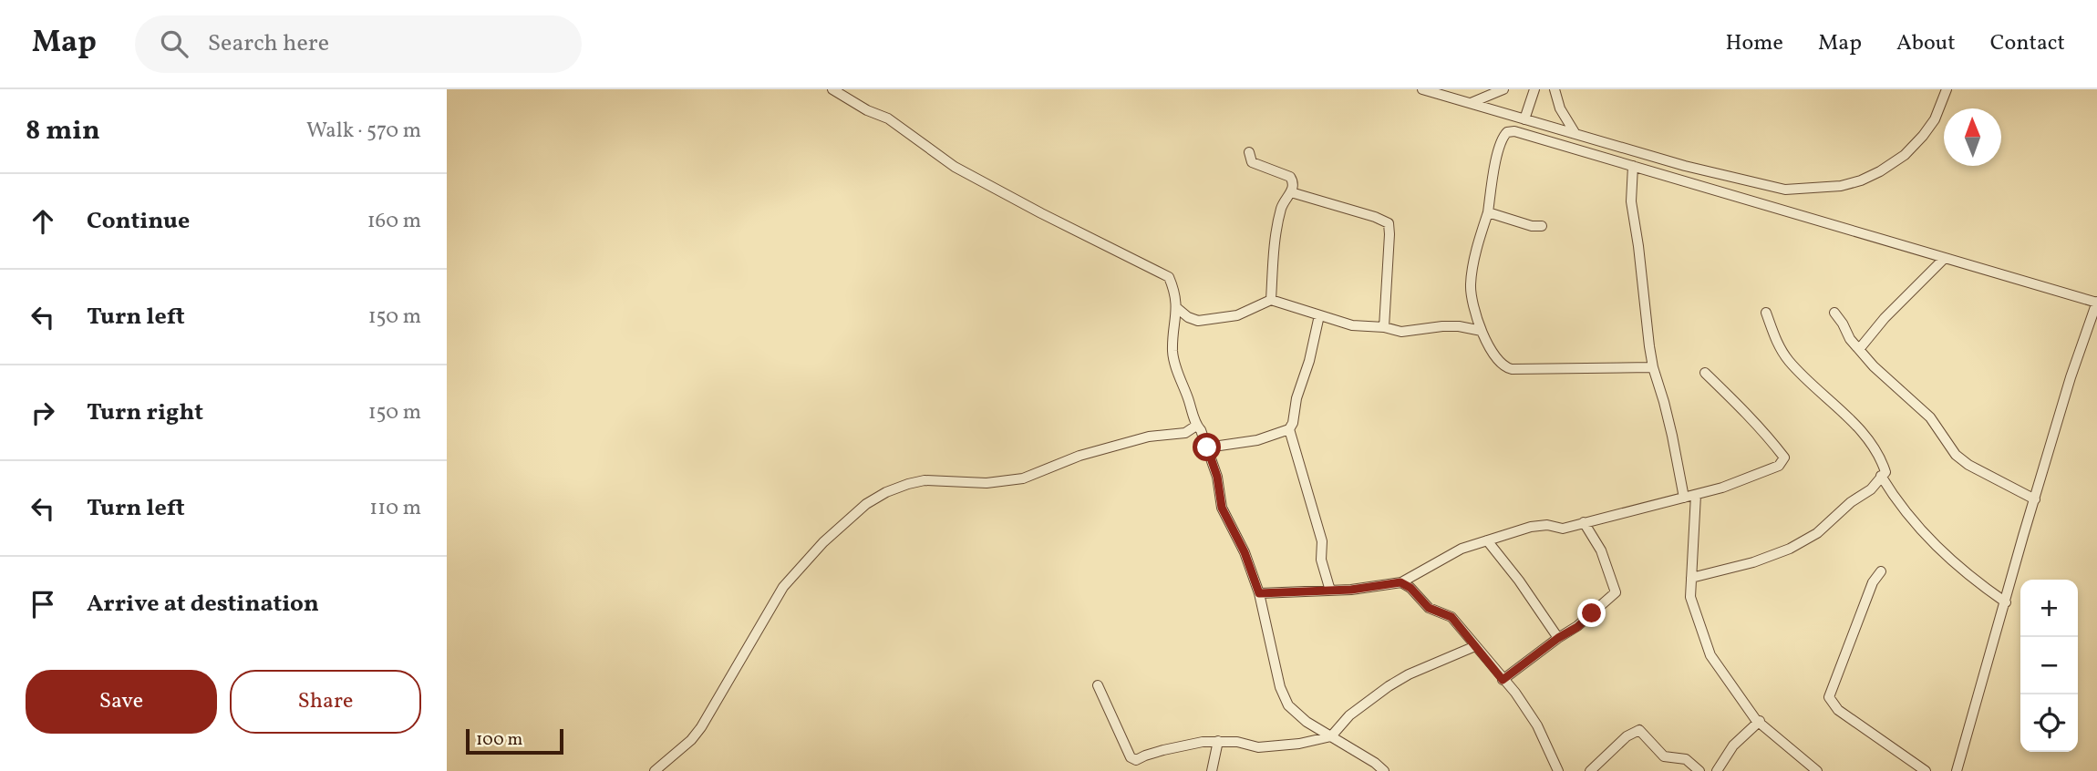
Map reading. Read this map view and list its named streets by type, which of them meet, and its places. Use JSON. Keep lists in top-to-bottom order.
{
  "scale_bar": "100 m",
  "north": "top",
  "page": {
    "header": "Map",
    "search": "Search here",
    "nav": [
      "Home",
      "Map",
      "About",
      "Contact"
    ],
    "heading": ["8 min", "Walk · 570 m"],
    "list": [
      ["Continue", "160 m"],
      ["Turn left", "150 m"],
      ["Turn right", "150 m"],
      ["Turn left", "110 m"],
      "Arrive at destination"
    ],
    "map_buttons": ["+", "−"],
    "buttons": ["Save", "Share"],
    "scale": "100 m"
  }
}
